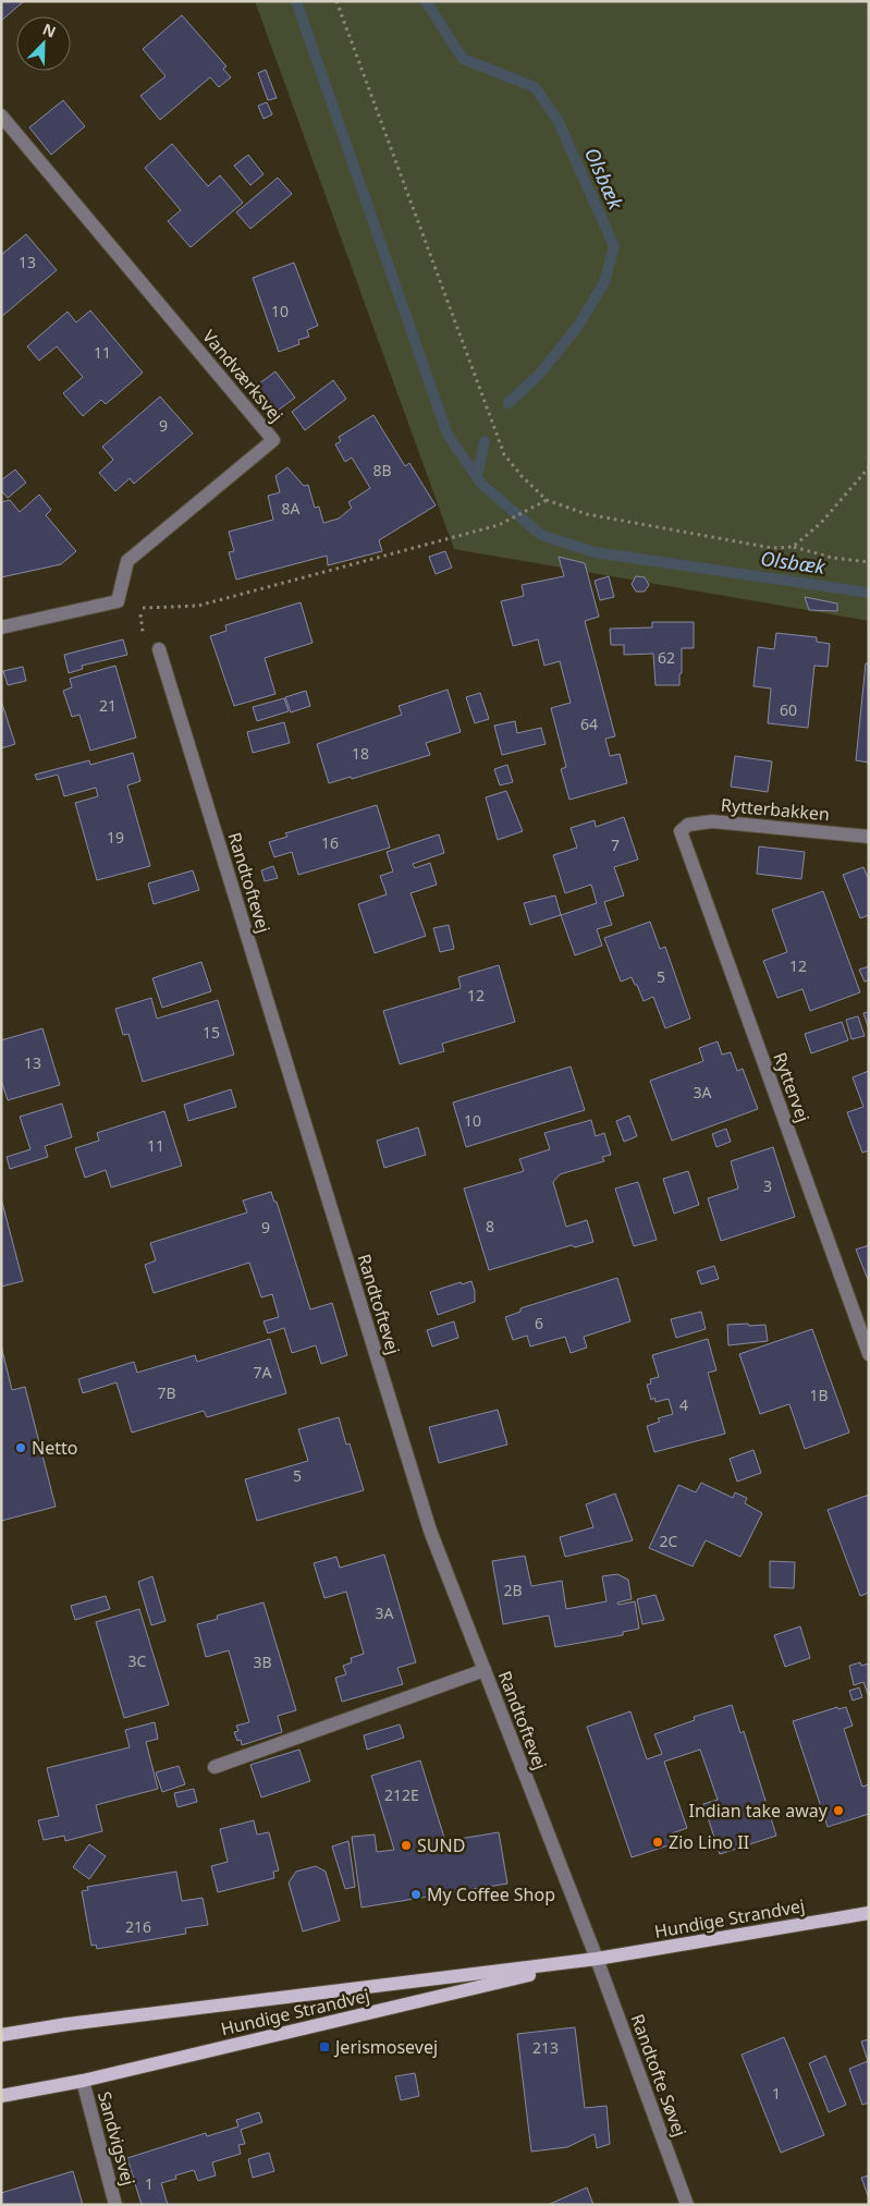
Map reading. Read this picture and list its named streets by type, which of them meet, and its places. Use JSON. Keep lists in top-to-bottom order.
{
  "streets": {
    "main road": ["Hundige Strandvej"],
    "street": [
      "Vandværksvej",
      "Rytterbakken",
      "Randtoftevej",
      "Ryttervej",
      "Randtofte Søvej",
      "Sandvigsvej"
    ]
  },
  "crossings": [
    ["Rytterbakken", "Ryttervej"],
    ["Randtoftevej", "Hundige Strandvej"],
    ["Randtoftevej", "Randtofte Søvej"],
    ["Hundige Strandvej", "Randtofte Søvej"],
    ["Hundige Strandvej", "Sandvigsvej"]
  ],
  "water": ["Olsbæk"],
  "places": {
    "other": [
      "Netto",
      "Indian take away",
      "Zio Lino II",
      "SUND",
      "My Coffee Shop"
    ],
    "transit": ["Jerismosevej"]
  },
  "house_numbers": [
    "13",
    "10",
    "11",
    "9",
    "8B",
    "8A",
    "62",
    "21",
    "60",
    "64",
    "18",
    "19",
    "16",
    "7",
    "12",
    "5",
    "12",
    "15",
    "13",
    "3A",
    "10",
    "11",
    "3",
    "8",
    "9",
    "6",
    "7A",
    "7B",
    "1B",
    "4",
    "5",
    "2C",
    "2B",
    "3A",
    "3C",
    "3B",
    "212E",
    "216",
    "213",
    "1",
    "1"
  ],
  "north": "top right"
}
